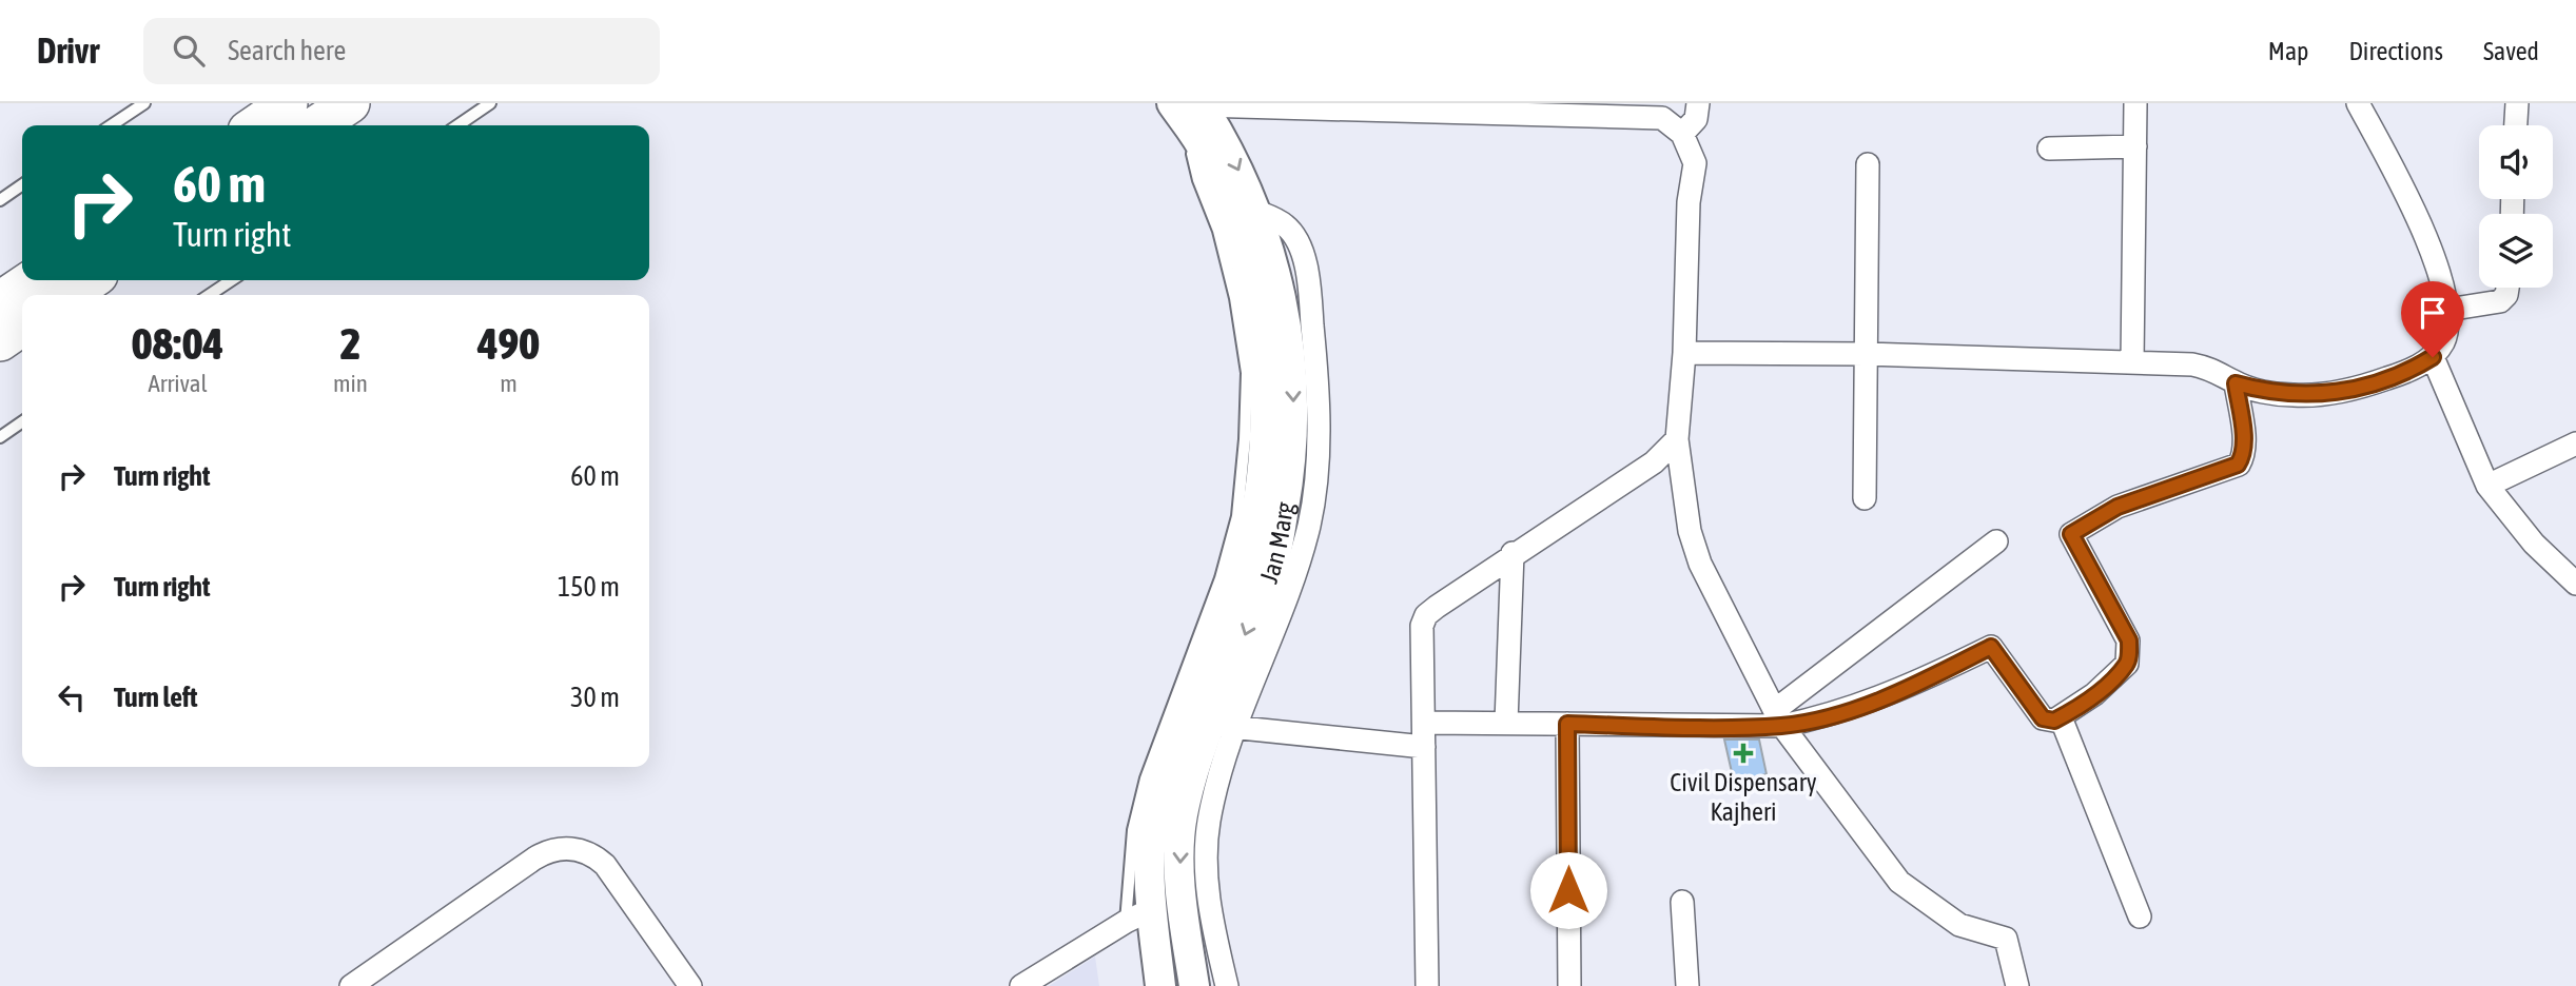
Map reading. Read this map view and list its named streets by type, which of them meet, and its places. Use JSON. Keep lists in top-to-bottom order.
{
  "streets": {
    "main road": ["Jan Marg"]
  },
  "places": {
    "health": ["Civil Dispensary Kajheri"]
  },
  "page": {
    "header": "Drivr",
    "search": "Search here",
    "nav": ["Map", "Directions", "Saved"],
    "turn": ["60 m", "Turn right"],
    "eta": [
      "08:04",
      "Arrival",
      "2",
      "min",
      "490",
      "m"
    ],
    "list": [
      {
        "name": "Turn right",
        "value": "60 m"
      },
      {
        "name": "Turn right",
        "value": "150 m"
      },
      {
        "name": "Turn left",
        "value": "30 m"
      }
    ]
  }
}
